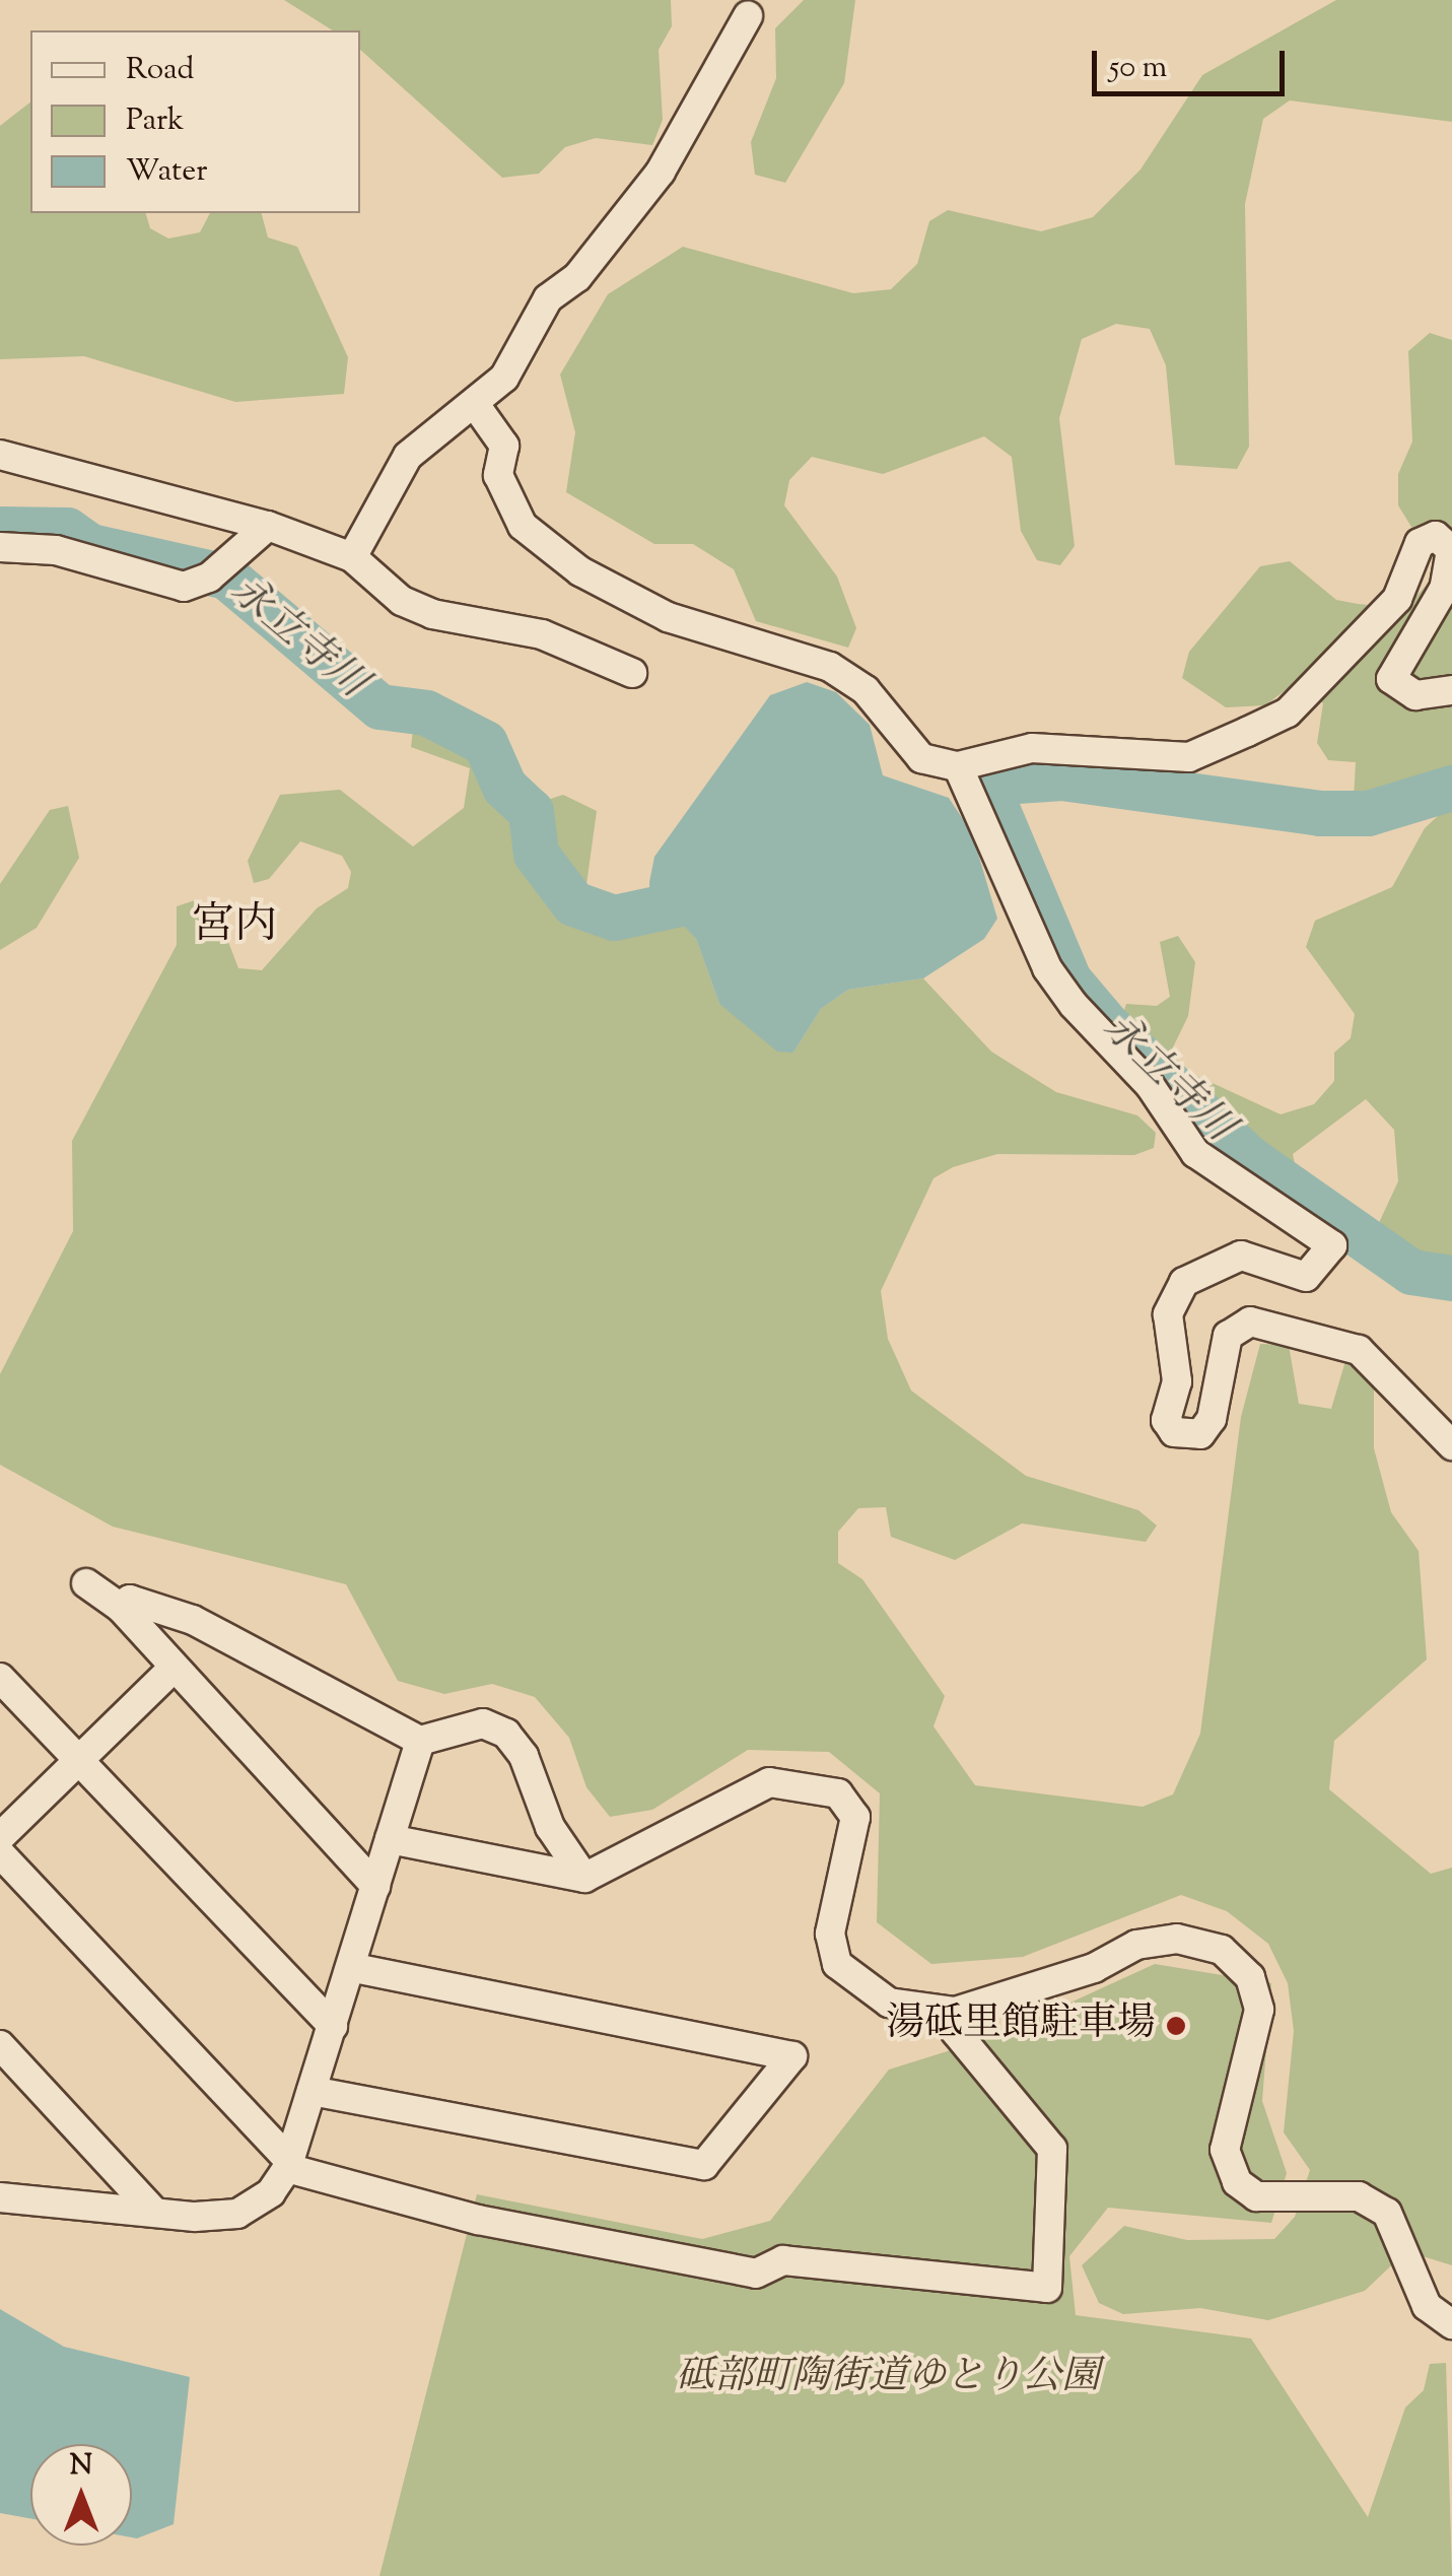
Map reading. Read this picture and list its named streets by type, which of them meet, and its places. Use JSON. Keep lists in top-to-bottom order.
{
  "districts": ["宮内"],
  "water": ["永立寺川"],
  "parks": ["砥部町陶街道ゆとり公園"],
  "places": ["湯砥里館駐車場"],
  "legend": ["Road", "Park", "Water"],
  "scale_bar": "50 m",
  "north": "top"
}
